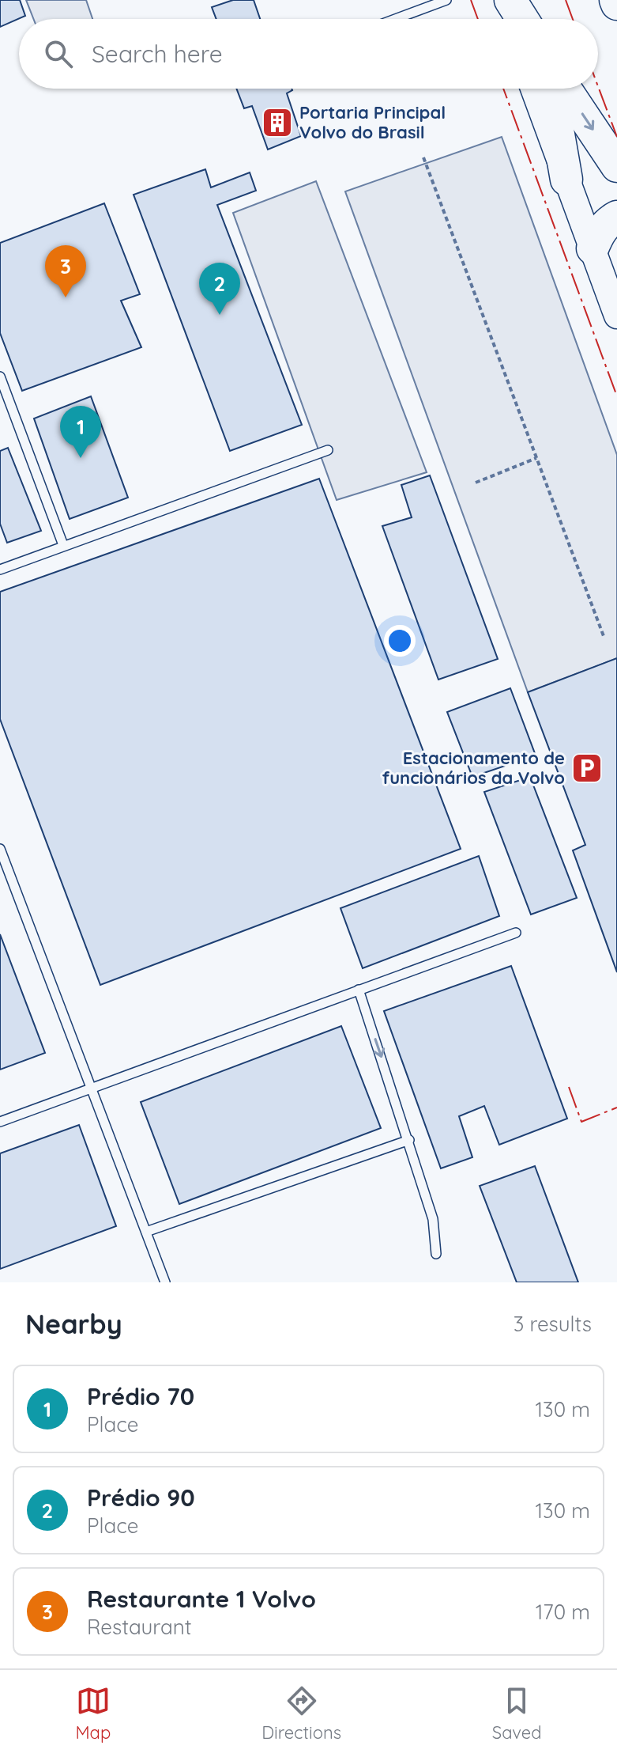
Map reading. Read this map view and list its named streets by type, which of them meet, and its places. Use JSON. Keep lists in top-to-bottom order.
{
  "places": {
    "building": ["Portaria Principal Volvo do Brasil"],
    "parking": ["Estacionamento de funcionários da Volvo"]
  },
  "page": {
    "search": "Search here",
    "pins": ["3", "2", "1"],
    "heading": ["Nearby", "3 results"],
    "list": [
      {
        "mark": "1",
        "name": "Prédio 70",
        "note": "Place",
        "value": "130 m"
      },
      {
        "mark": "2",
        "name": "Prédio 90",
        "note": "Place",
        "value": "130 m"
      },
      {
        "mark": "3",
        "name": "Restaurante 1 Volvo",
        "note": "Restaurant",
        "value": "170 m"
      }
    ],
    "nav": ["Map", "Directions", "Saved"]
  }
}
